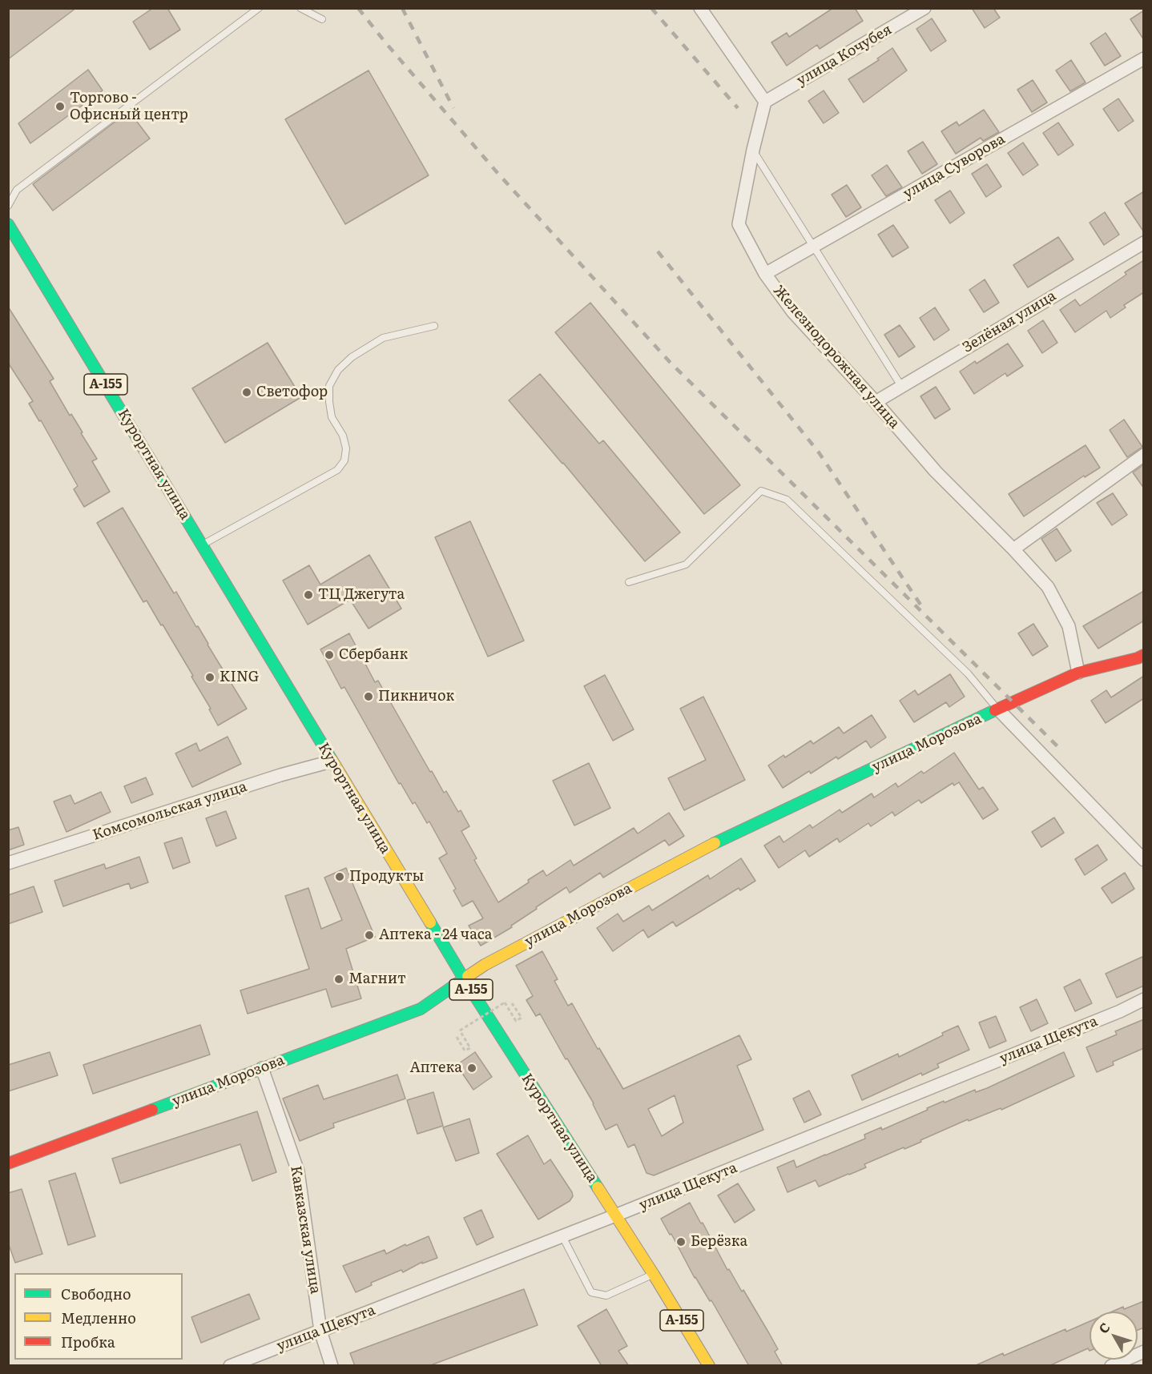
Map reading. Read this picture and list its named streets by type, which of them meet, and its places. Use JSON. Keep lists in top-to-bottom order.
{
  "streets": {
    "main road": ["А-155", "Курортная улица", "улица Морозова"],
    "street": [
      "улица Кочубея",
      "улица Суворова",
      "Зелёная улица",
      "Железнодорожная улица",
      "Комсомольская улица",
      "улица Щекута",
      "Кавказская улица"
    ]
  },
  "crossings": [
    ["улица Кочубея", "Железнодорожная улица"],
    ["улица Суворова", "Железнодорожная улица"],
    ["Зелёная улица", "Железнодорожная улица"],
    ["Железнодорожная улица", "улица Морозова"],
    ["Курортная улица", "улица Морозова"],
    ["Курортная улица", "Комсомольская улица"],
    ["Курортная улица", "улица Щекута"],
    ["улица Морозова", "Кавказская улица"],
    ["улица Щекута", "Кавказская улица"]
  ],
  "places": [
    "Торгово - Офисный центр",
    "Светофор",
    "ТЦ Джегута",
    "Сбербанк",
    "KING",
    "Пикничок",
    "Продукты",
    "Аптека - 24 часа",
    "Магнит",
    "Аптека",
    "Берёзка"
  ],
  "legend": ["Свободно", "Медленно", "Пробка"],
  "north": "top left"
}
